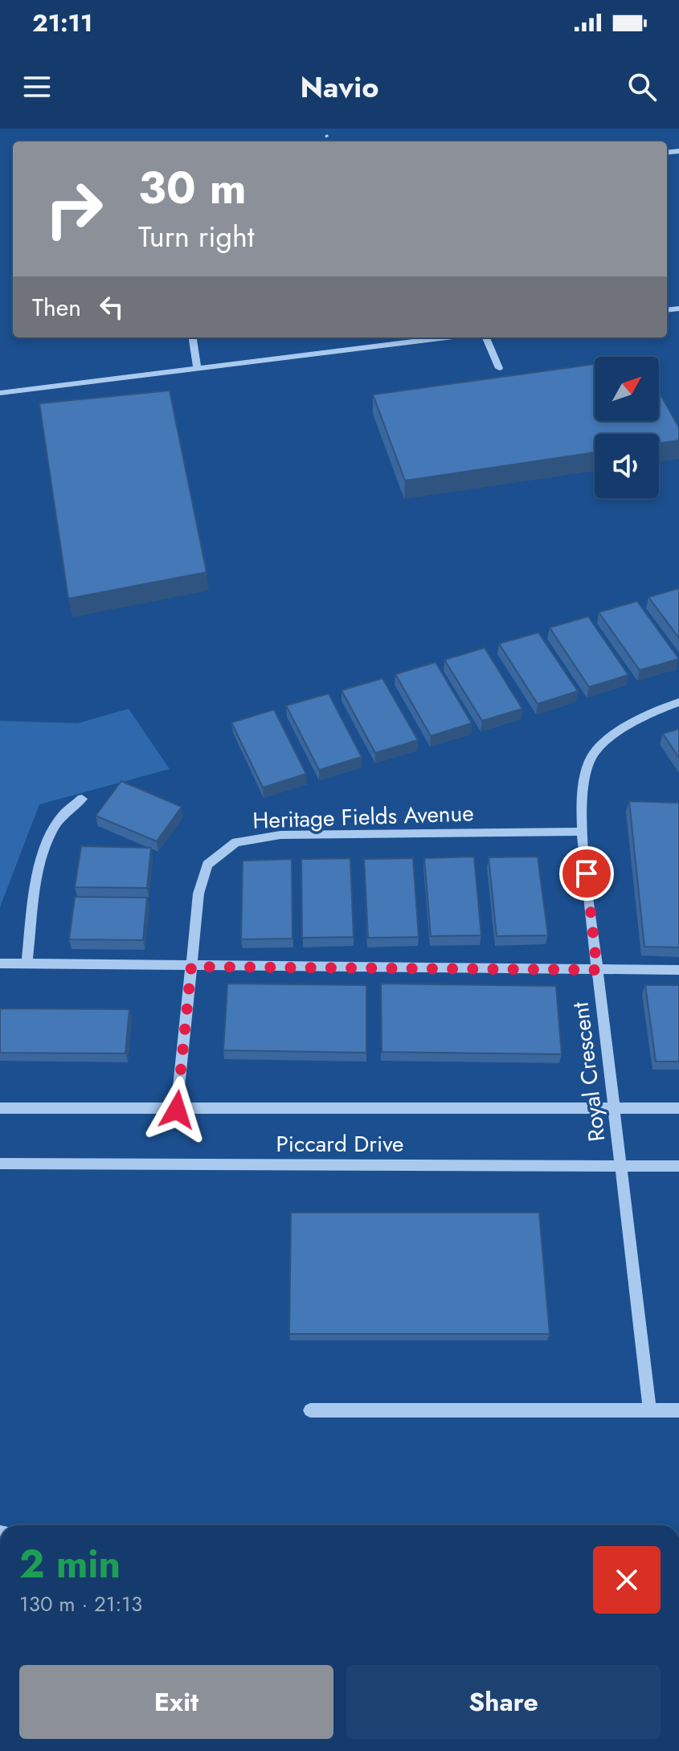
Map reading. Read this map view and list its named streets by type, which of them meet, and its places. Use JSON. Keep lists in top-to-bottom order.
{
  "streets": {
    "street": ["Heritage Fields Avenue", "Royal Crescent", "Piccard Drive"]
  },
  "crossings": [
    ["Heritage Fields Avenue", "Royal Crescent"],
    ["Heritage Fields Avenue", "Piccard Drive"],
    ["Royal Crescent", "Piccard Drive"]
  ],
  "north": "top right",
  "page": {
    "status": "21:11",
    "header": "Navio",
    "turn": ["30 m", "Turn right"],
    "then": "Then",
    "heading": ["2 min", "130 m · 21:13"],
    "buttons": ["Exit", "Share"]
  }
}
